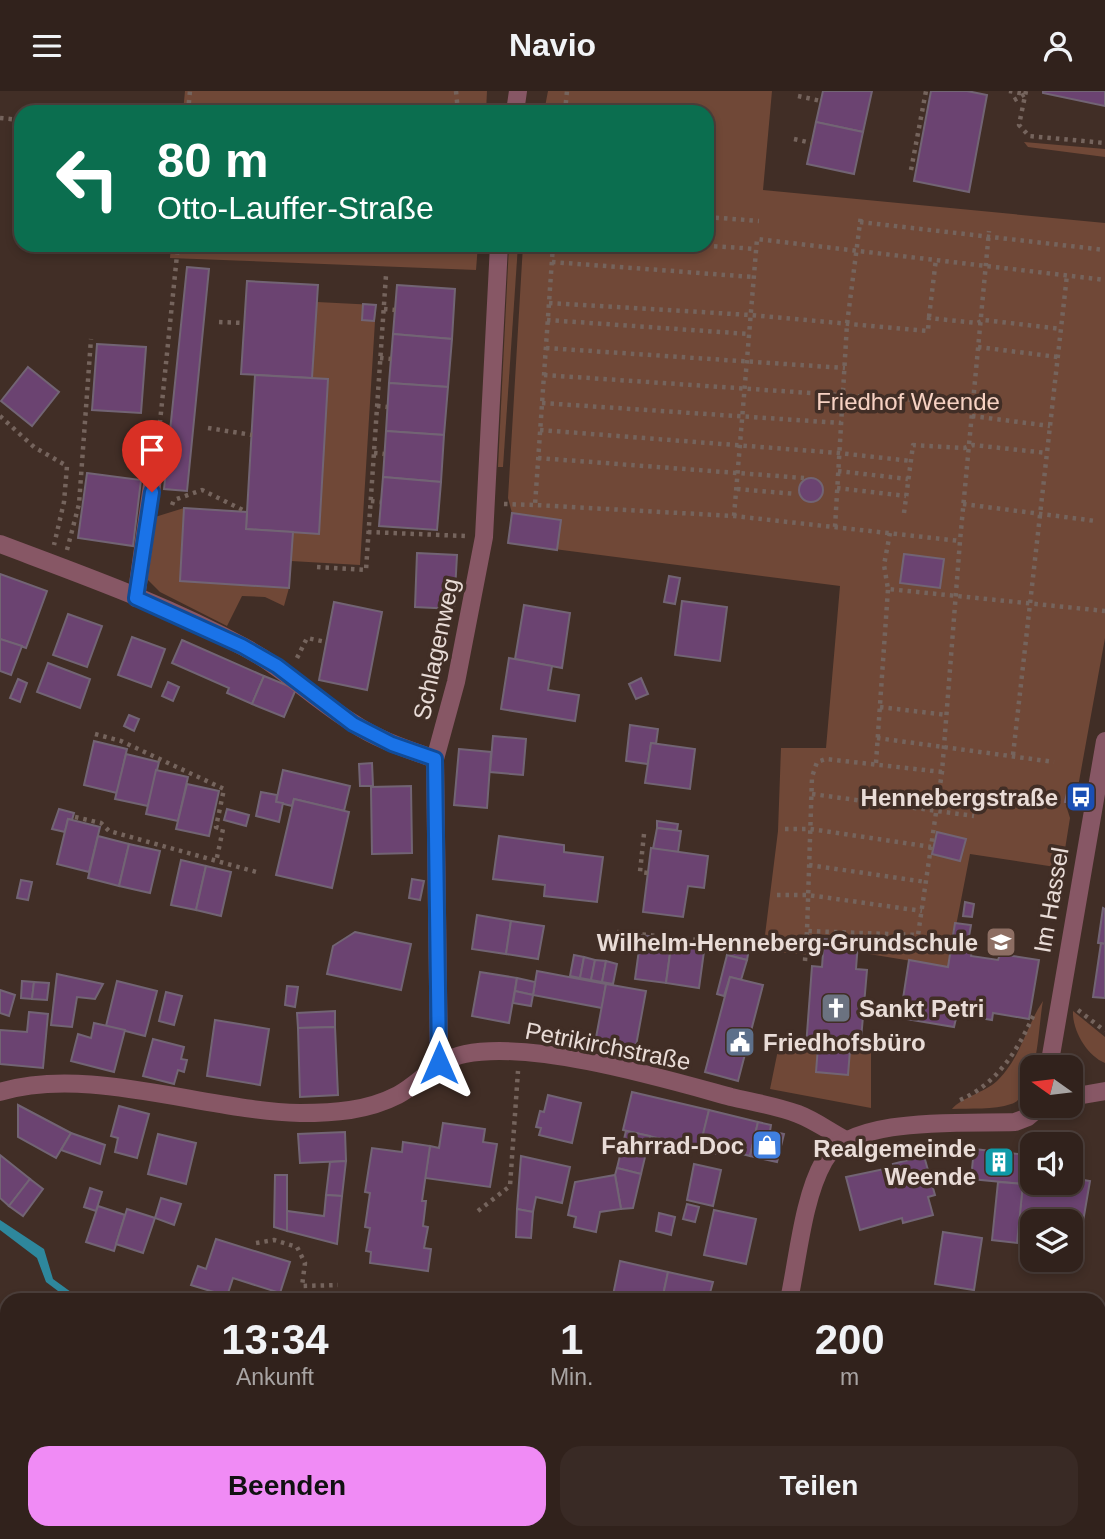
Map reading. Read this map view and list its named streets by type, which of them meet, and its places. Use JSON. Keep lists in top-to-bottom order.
{
  "streets": {
    "street": ["Schlagenweg", "Im Hassel", "Petrikirchstraße"]
  },
  "crossings": [
    ["Schlagenweg", "Petrikirchstraße"]
  ],
  "parks": ["Friedhof Weende"],
  "places": {
    "bus stop": ["Hennebergstraße"],
    "school or university": ["Wilhelm-Henneberg-Grundschule"],
    "church": ["Sankt Petri"],
    "public building": ["Friedhofsbüro"],
    "shop": ["Fahrrad-Doc"],
    "building": ["Realgemeinde Weende"]
  },
  "north": "left",
  "page": {
    "header": "Navio",
    "turn": ["80 m", "Otto-Lauffer-Straße"],
    "eta": [
      "13:34",
      "Ankunft",
      "1",
      "Min.",
      "200",
      "m"
    ],
    "buttons": ["Beenden", "Teilen"]
  }
}
